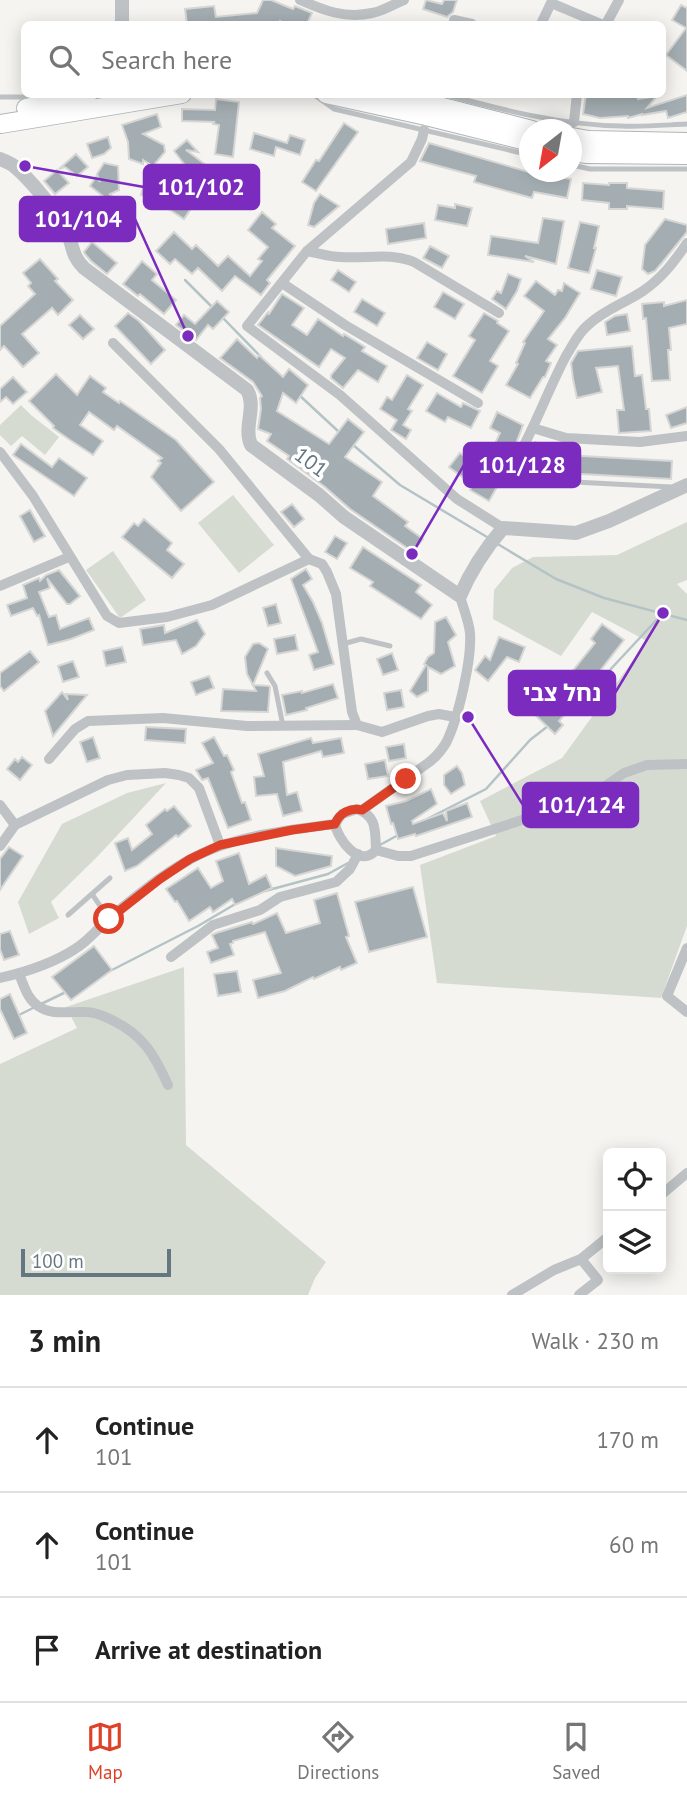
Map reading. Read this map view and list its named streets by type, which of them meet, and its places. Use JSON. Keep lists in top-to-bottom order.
{
  "streets": {
    "street": ["101"]
  },
  "places": [
    "101/102",
    "101/104",
    "101/128",
    "נחל צבי",
    "101/124"
  ],
  "scale_bar": "100 m",
  "north": "bottom left",
  "page": {
    "search": "Search here",
    "scale": "100 m",
    "heading": ["3 min", "Walk · 230 m"],
    "list": [
      ["Continue", "101", "170 m"],
      ["Continue", "101", "60 m"],
      "Arrive at destination"
    ],
    "nav": ["Map", "Directions", "Saved"]
  }
}
